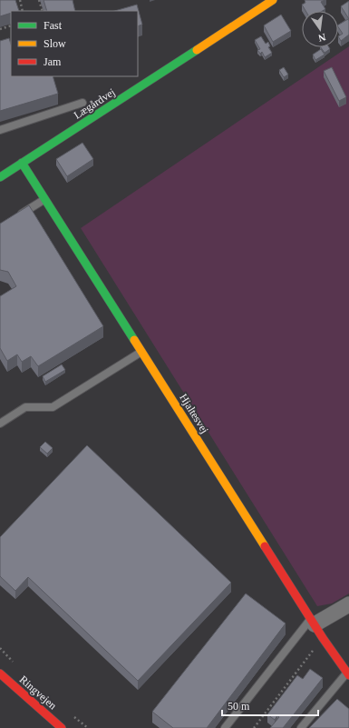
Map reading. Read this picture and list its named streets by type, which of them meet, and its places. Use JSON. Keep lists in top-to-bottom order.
{
  "streets": {
    "street": ["Lægårdvej", "Hjaltesvej", "Ringvejen"]
  },
  "crossings": [
    ["Lægårdvej", "Hjaltesvej"]
  ],
  "legend": ["Fast", "Slow", "Jam"],
  "scale_bar": "50 m",
  "north": "bottom"
}
